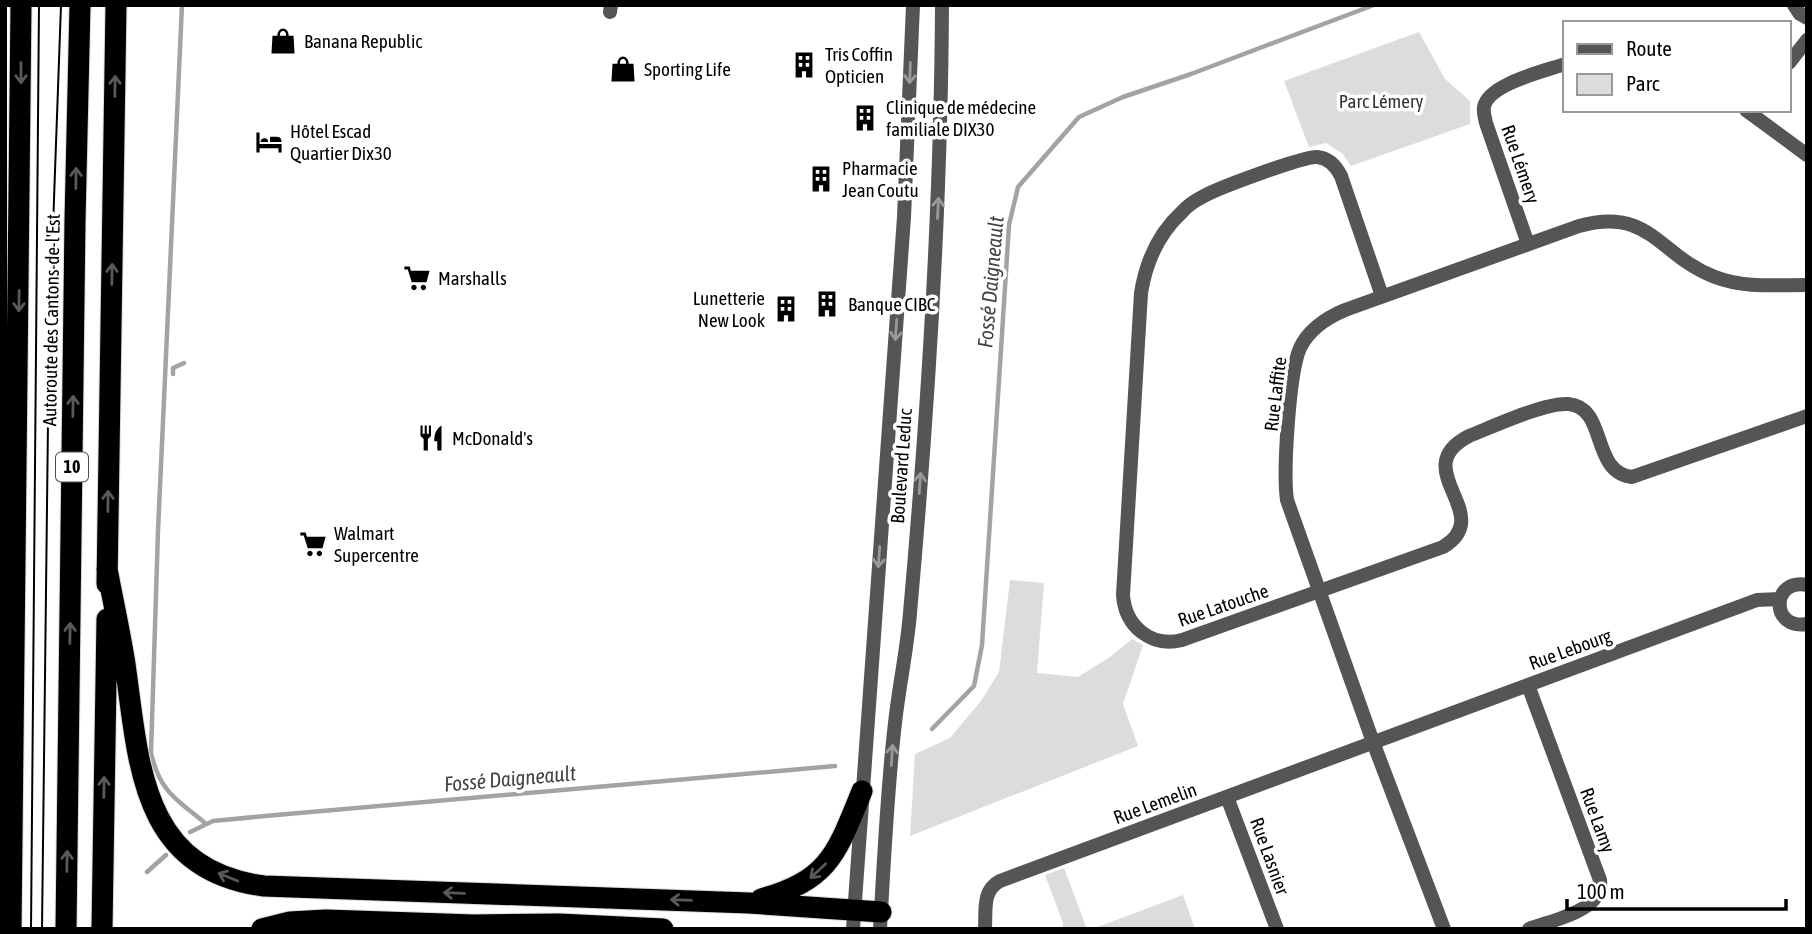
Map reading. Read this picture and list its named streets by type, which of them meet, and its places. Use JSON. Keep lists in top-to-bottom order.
{
  "streets": {
    "highway": ["Autoroute des Cantons-de-l'Est", "10"],
    "street": [
      "Rue Lémery",
      "Rue Laffite",
      "Boulevard Leduc",
      "Rue Latouche",
      "Rue Lebourg",
      "Rue Lemelin",
      "Rue Lamy",
      "Rue Lasnier"
    ]
  },
  "crossings": [
    ["Rue Lémery", "Rue Laffite"],
    ["Rue Laffite", "Rue Latouche"],
    ["Rue Laffite", "Rue Lebourg"],
    ["Rue Laffite", "Rue Lemelin"],
    ["Rue Lebourg", "Rue Lemelin"],
    ["Rue Lebourg", "Rue Lamy"],
    ["Rue Lemelin", "Rue Lasnier"]
  ],
  "water": ["Fossé Daigneault"],
  "parks": ["Parc Lémery"],
  "places": {
    "shop": ["Banana Republic", "Sporting Life"],
    "building": [
      "Tris Coffin Opticien",
      "Clinique de médecine familiale DIX30",
      "Pharmacie Jean Coutu",
      "Banque CIBC",
      "Lunetterie New Look"
    ],
    "hotel": ["Hôtel Escad Quartier Dix30"],
    "supermarket": ["Marshalls", "Walmart Supercentre"],
    "restaurant": ["McDonald's"]
  },
  "legend": ["Route", "Parc"],
  "scale_bar": "100 m"
}
